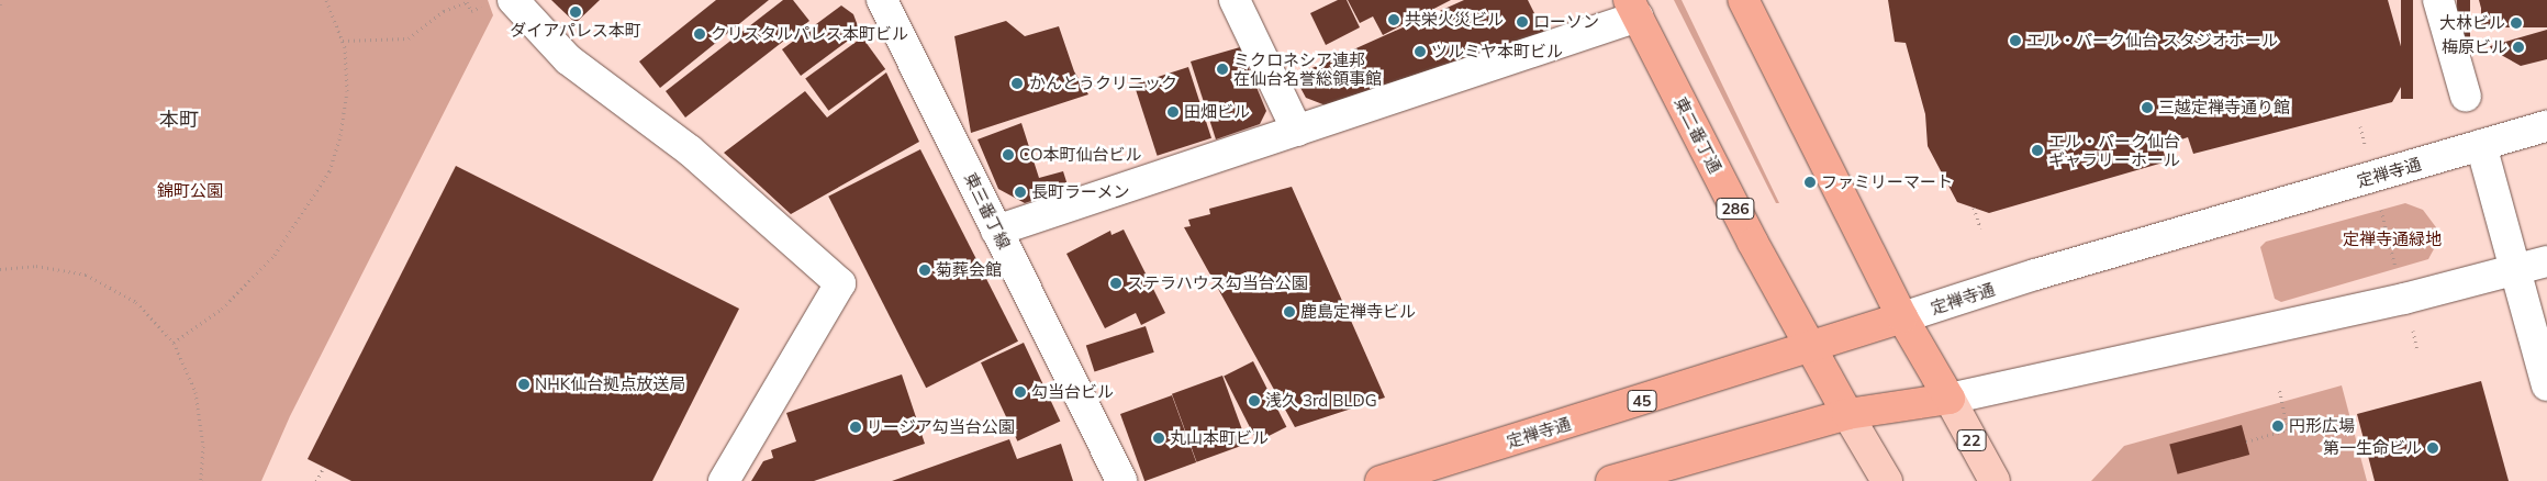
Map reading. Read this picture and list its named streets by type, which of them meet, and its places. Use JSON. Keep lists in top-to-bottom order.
{
  "streets": {
    "highway": [
      "東二番丁通",
      "定禅寺通",
      "286",
      "45"
    ],
    "main road": ["22"],
    "street": ["東三番丁線"]
  },
  "crossings": [
    ["東二番丁通", "定禅寺通"]
  ],
  "districts": ["本町"],
  "parks": ["錦町公園", "定禅寺通緑地"],
  "places": [
    "ダイアパレス本町",
    "共栄火災ビル",
    "ローソン",
    "大林ビル",
    "クリスタルパレス本町ビル",
    "エル・パーク仙台 スタジオホール",
    "梅原ビル",
    "ツルミヤ本町ビル",
    "ミクロネシア連邦 在仙台名誉総領事館",
    "かんとうクリニック",
    "三越定禅寺通り館",
    "田畑ビル",
    "エル・パーク仙台 ギャラリーホール",
    "CO本町仙台ビル",
    "ファミリーマート",
    "長町ラーメン",
    "菊葬会館",
    "ステラハウス勾当台公園",
    "鹿島定禅寺ビル",
    "NHK仙台拠点放送局",
    "勾当台ビル",
    "浅久 3rd BLDG",
    "円形広場",
    "リージア勾当台公園",
    "丸山本町ビル",
    "第一生命ビル"
  ]
}
